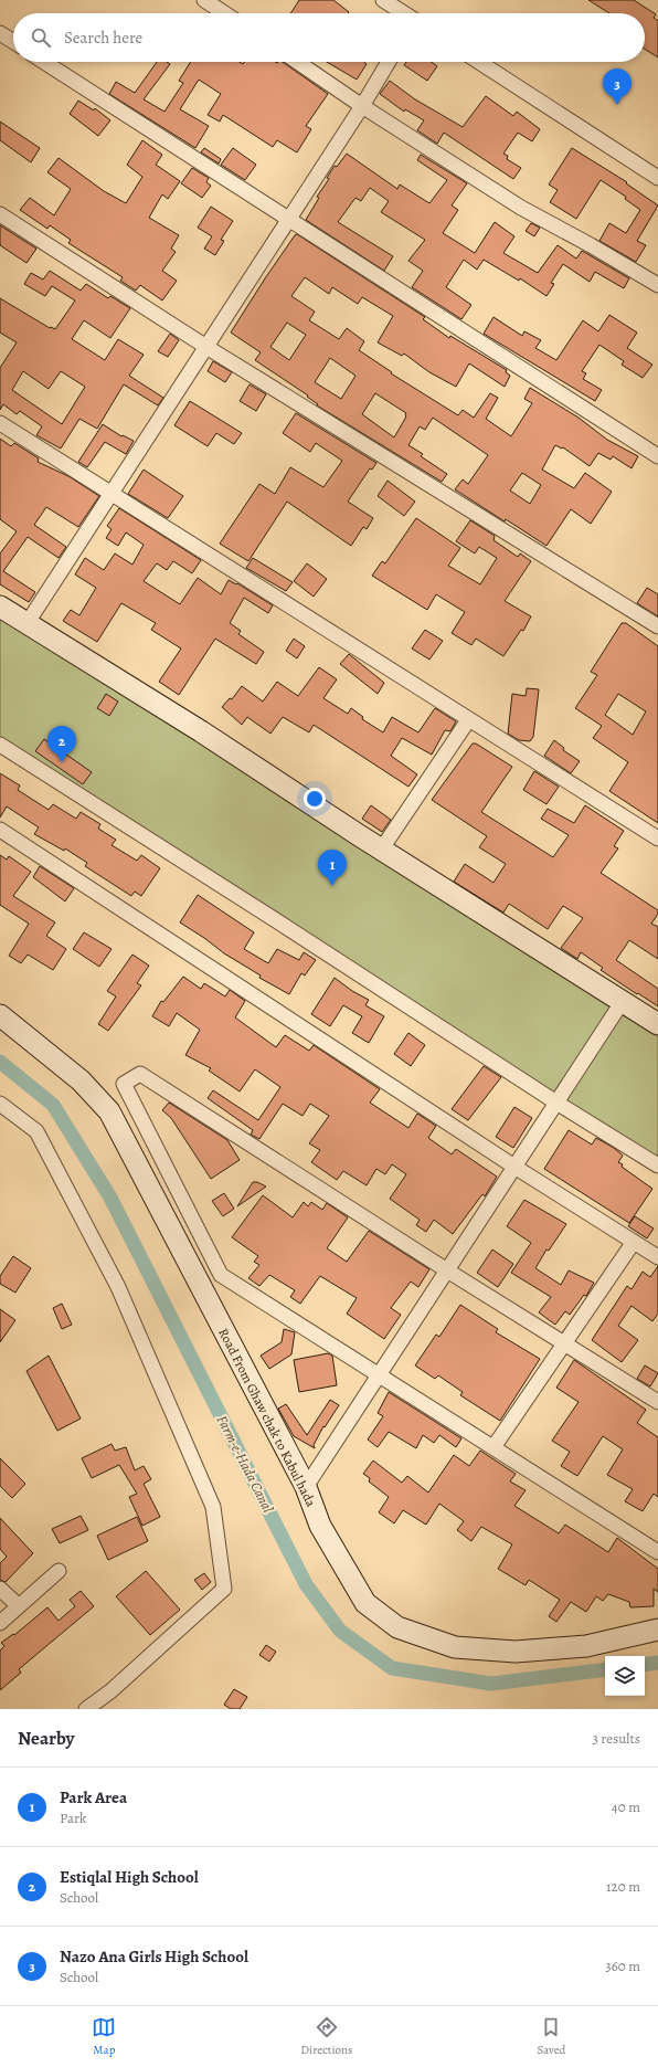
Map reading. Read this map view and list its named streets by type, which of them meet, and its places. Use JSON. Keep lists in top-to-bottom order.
{
  "streets": {
    "street": ["Road From Ghaw chak to Kabul hada"]
  },
  "water": ["Farm-e-Hada Canal"],
  "page": {
    "search": "Search here",
    "pins": ["3", "2", "1"],
    "heading": ["Nearby", "3 results"],
    "list": [
      {
        "mark": "1",
        "name": "Park Area",
        "note": "Park",
        "value": "40 m"
      },
      {
        "mark": "2",
        "name": "Estiqlal High School",
        "note": "School",
        "value": "120 m"
      },
      {
        "mark": "3",
        "name": "Nazo Ana Girls High School",
        "note": "School",
        "value": "360 m"
      }
    ],
    "nav": ["Map", "Directions", "Saved"]
  }
}
